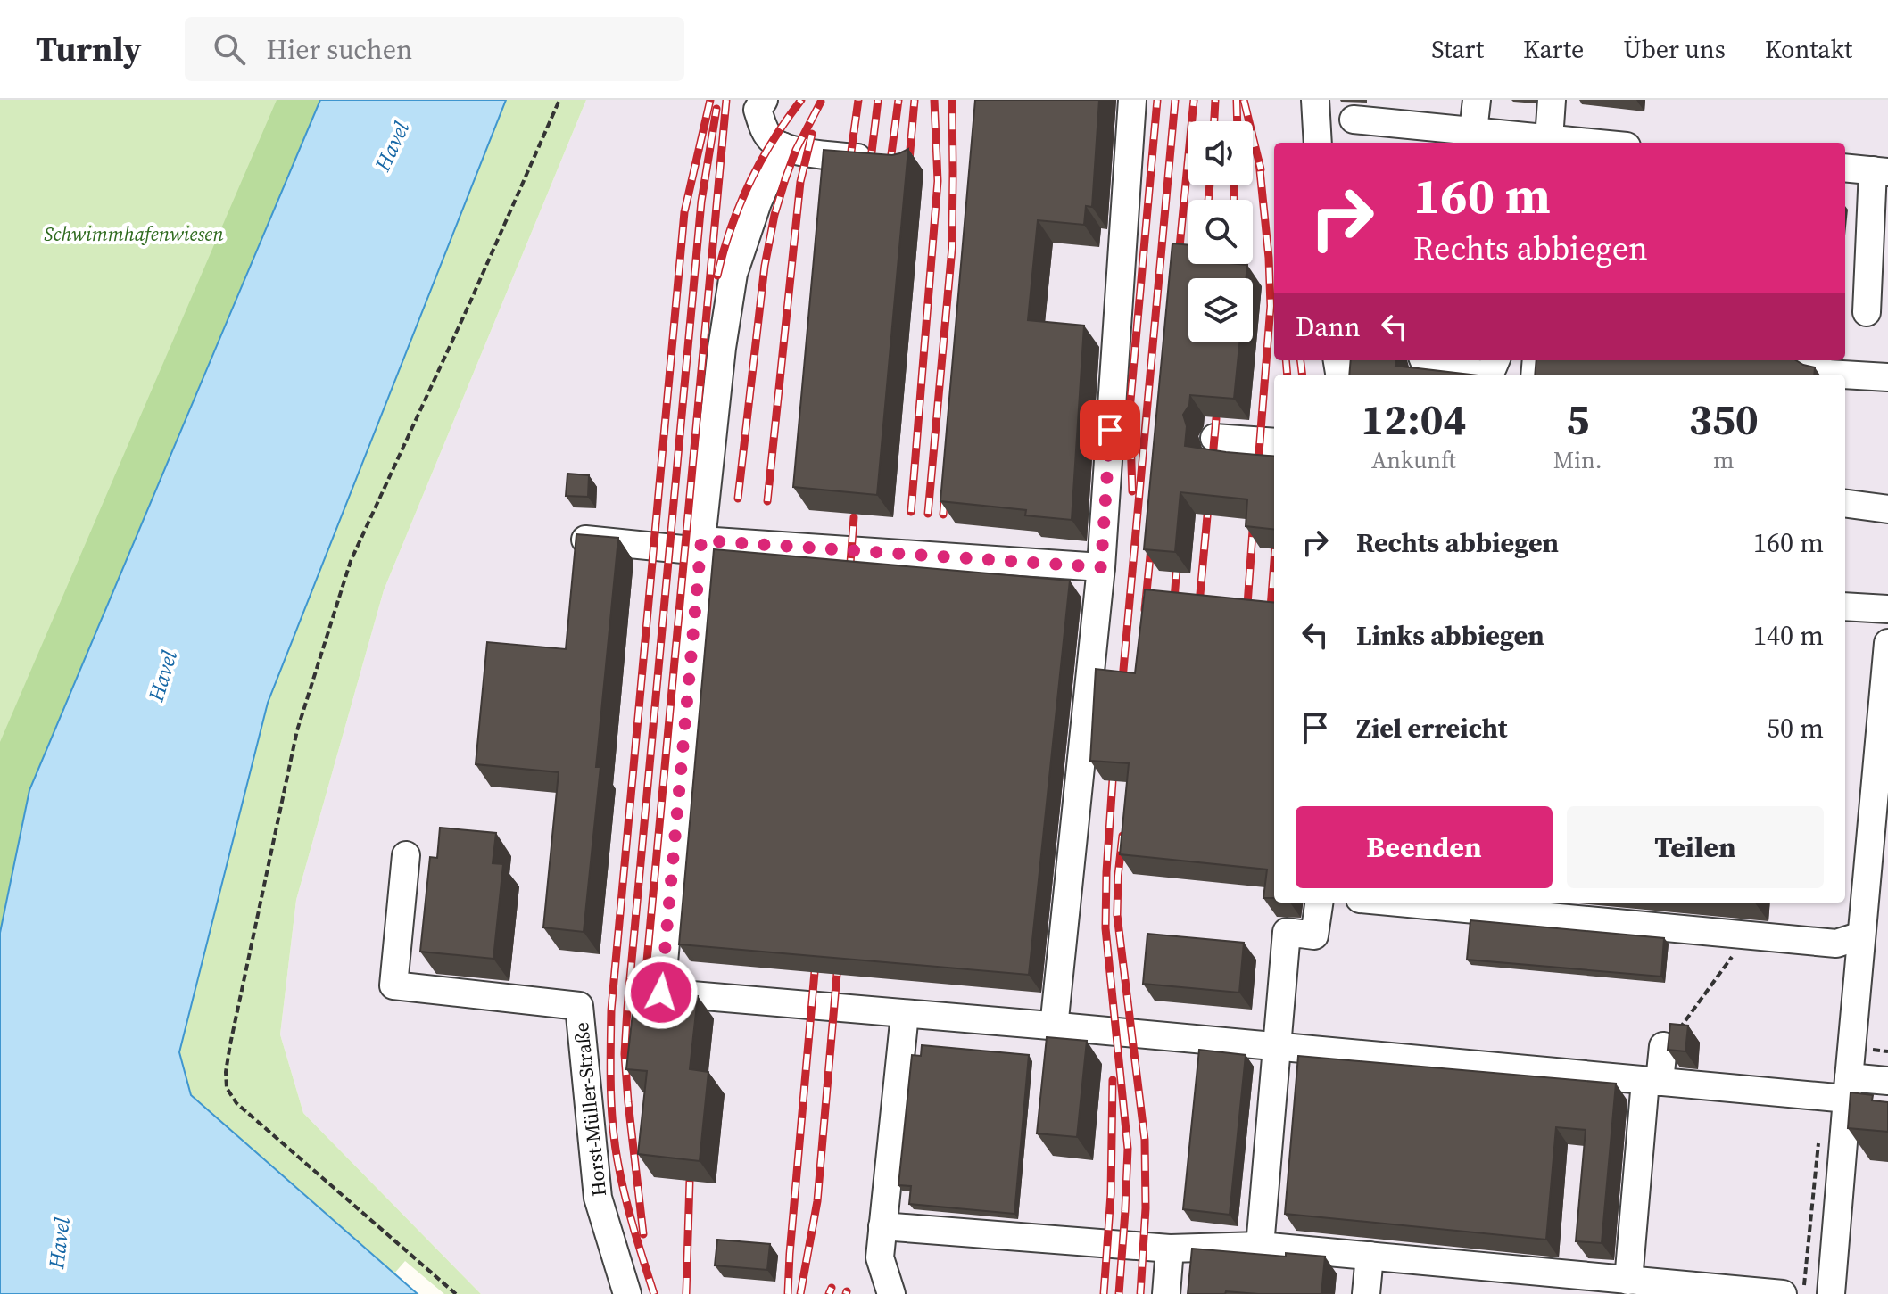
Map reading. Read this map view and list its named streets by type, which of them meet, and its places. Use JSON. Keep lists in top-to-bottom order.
{
  "streets": {
    "street": ["Horst-Müller-Straße"]
  },
  "water": ["Havel"],
  "parks": ["Schwimmhafenwiesen"],
  "page": {
    "header": "Turnly",
    "search": "Hier suchen",
    "nav": [
      "Start",
      "Karte",
      "Über uns",
      "Kontakt"
    ],
    "turn": ["160 m", "Rechts abbiegen"],
    "then": "Dann",
    "eta": [
      "12:04",
      "Ankunft",
      "5",
      "Min.",
      "350",
      "m"
    ],
    "list": [
      {
        "name": "Rechts abbiegen",
        "value": "160 m"
      },
      {
        "name": "Links abbiegen",
        "value": "140 m"
      },
      {
        "name": "Ziel erreicht",
        "value": "50 m"
      }
    ],
    "buttons": ["Beenden", "Teilen"]
  }
}
